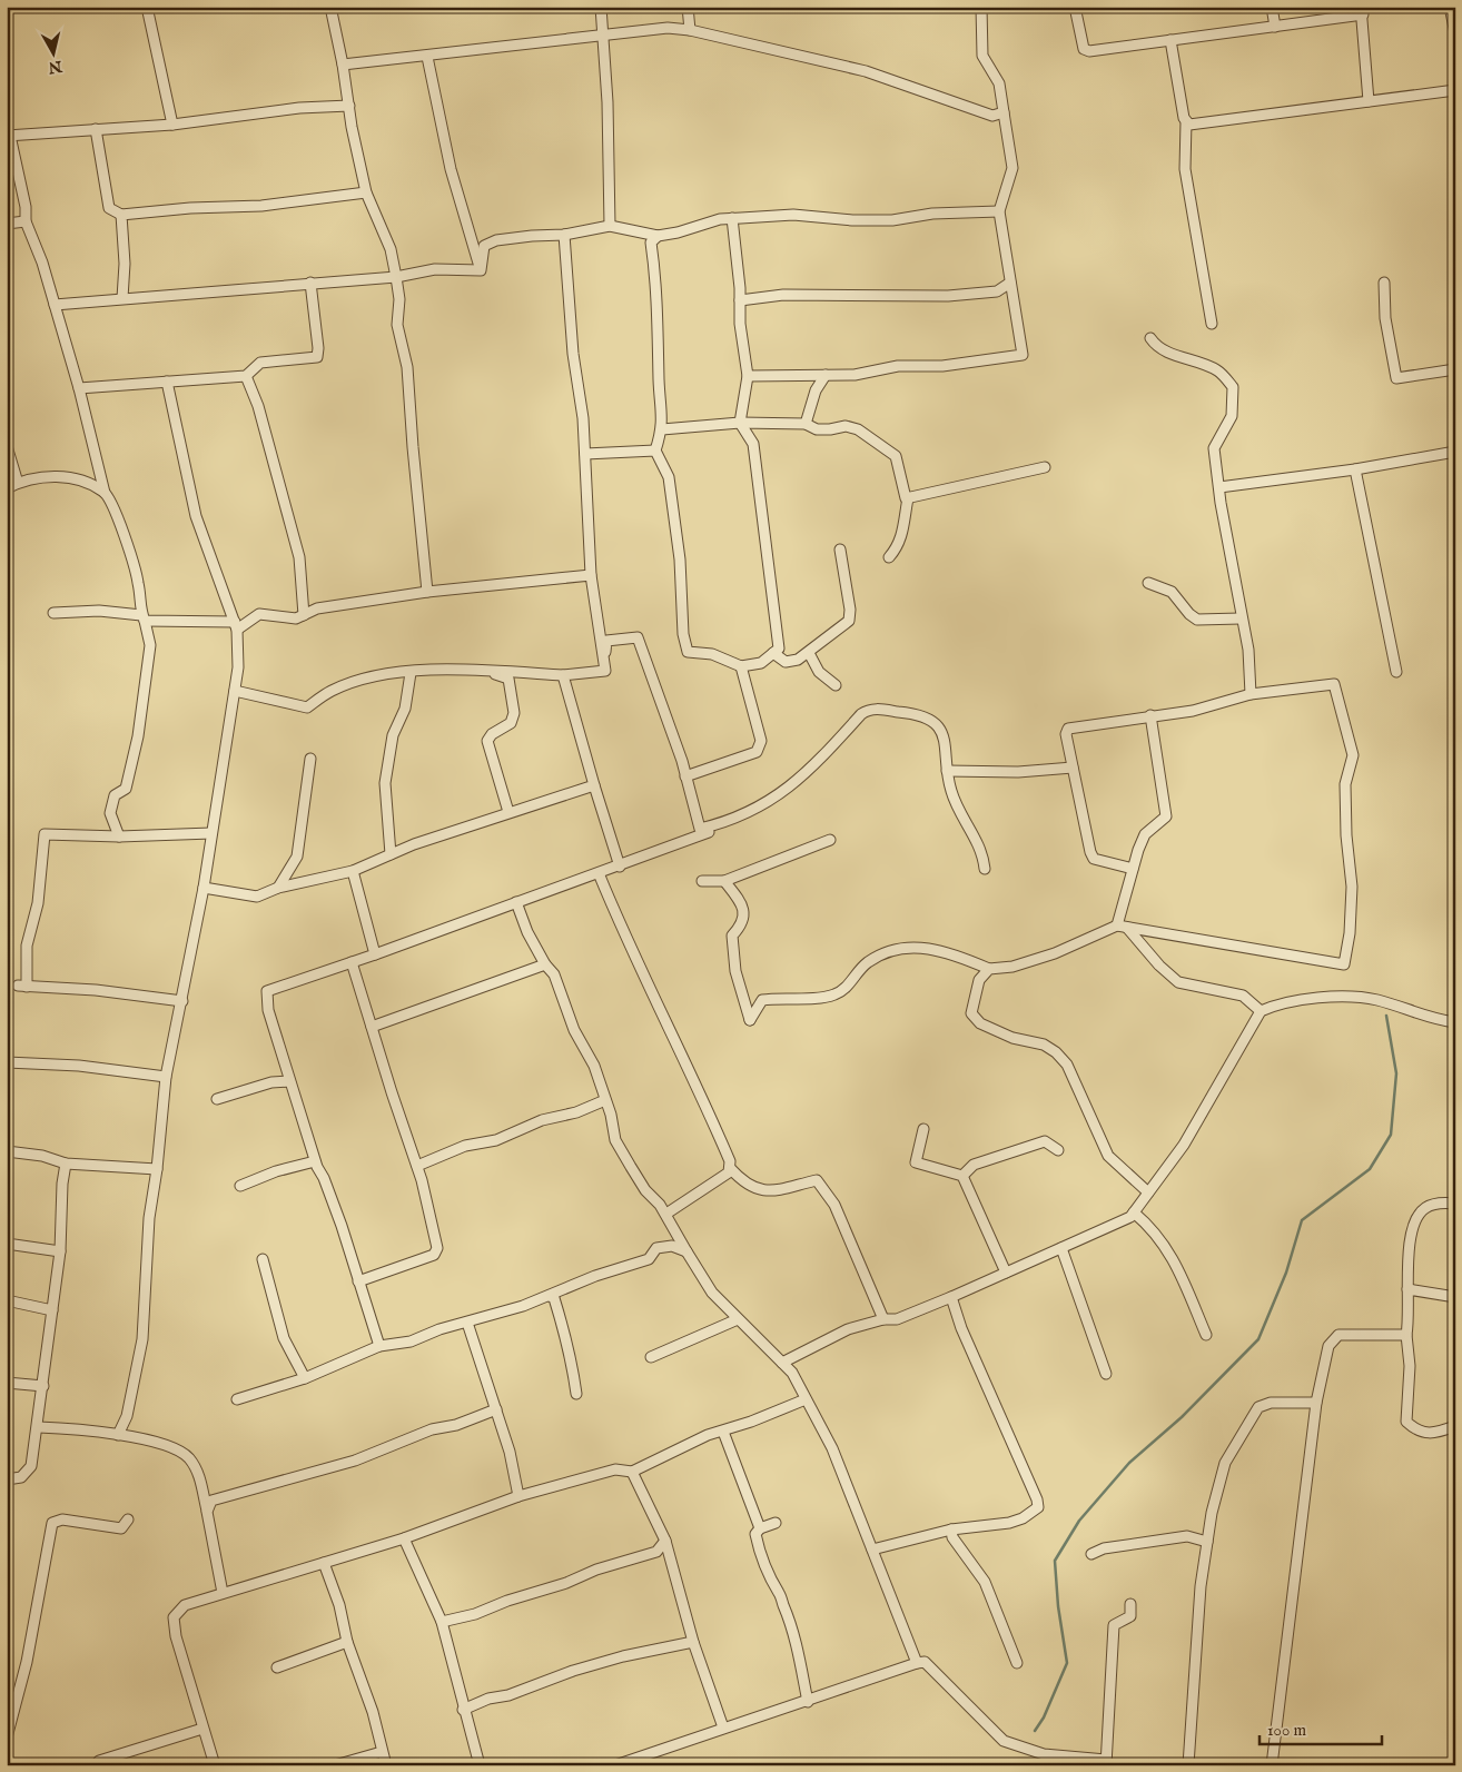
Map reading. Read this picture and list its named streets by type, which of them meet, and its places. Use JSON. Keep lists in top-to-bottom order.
{
  "scale_bar": "100 m",
  "north": "bottom"
}
